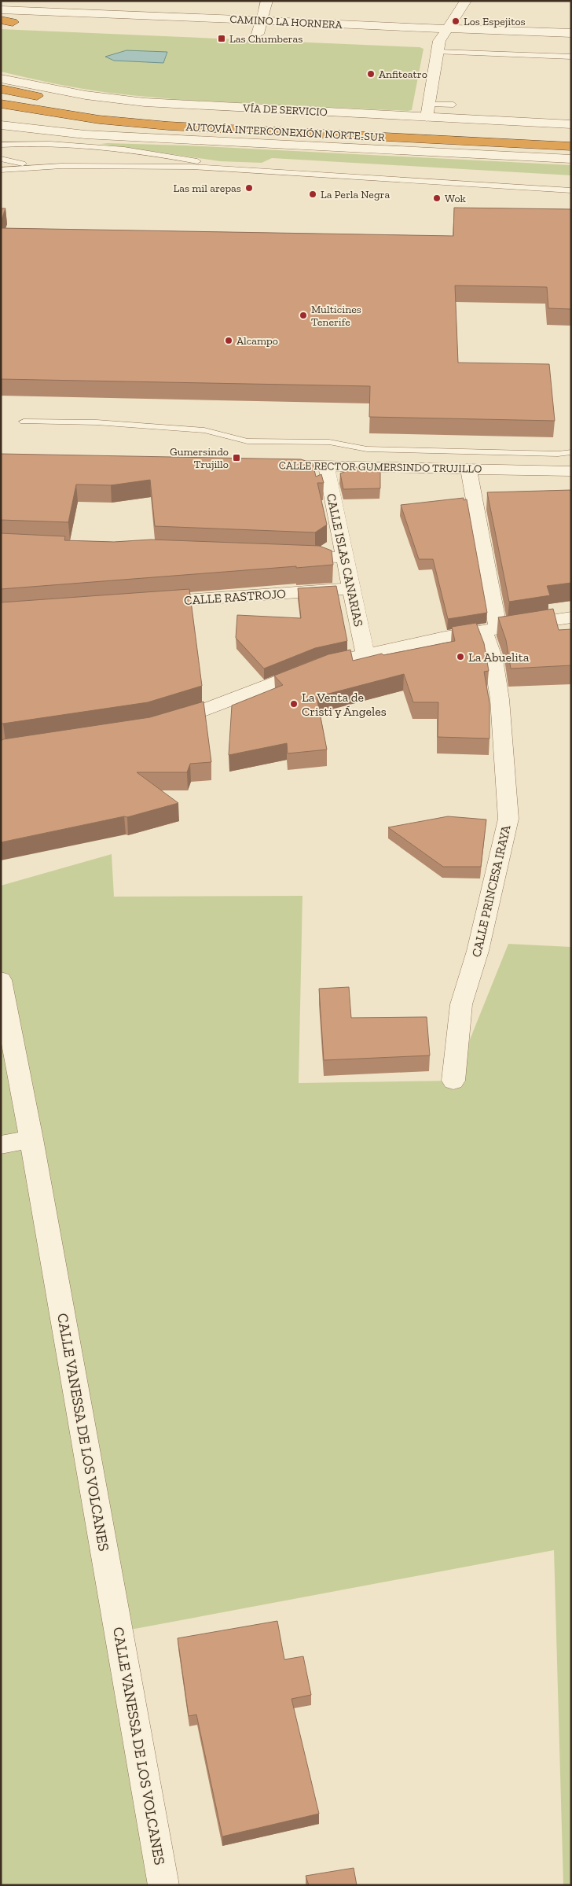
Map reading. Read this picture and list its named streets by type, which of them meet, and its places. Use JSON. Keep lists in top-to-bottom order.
{
  "streets": {
    "highway": ["AUTOVÍA INTERCONEXIÓN NORTE-SUR"],
    "street": [
      "CAMINO LA HORNERA",
      "VÍA DE SERVICIO",
      "CALLE RECTOR GUMERSINDO TRUJILLO",
      "CALLE ISLAS CANARIAS",
      "CALLE RASTROJO",
      "CALLE PRINCESA IRAYA",
      "CALLE VANESSA DE LOS VOLCANES"
    ]
  },
  "crossings": [
    ["CALLE RECTOR GUMERSINDO TRUJILLO", "CALLE ISLAS CANARIAS"],
    ["CALLE RECTOR GUMERSINDO TRUJILLO", "CALLE PRINCESA IRAYA"],
    ["CALLE ISLAS CANARIAS", "CALLE RASTROJO"]
  ],
  "places": {
    "other": [
      "Los Espejitos",
      "Anfiteatro",
      "Las mil arepas",
      "La Perla Negra",
      "Wok",
      "Multicines Tenerife",
      "Alcampo",
      "La Abuelita",
      "La Venta de Cristi y Ángeles"
    ],
    "transit": ["Las Chumberas", "Gumersindo Trujillo"]
  }
}
